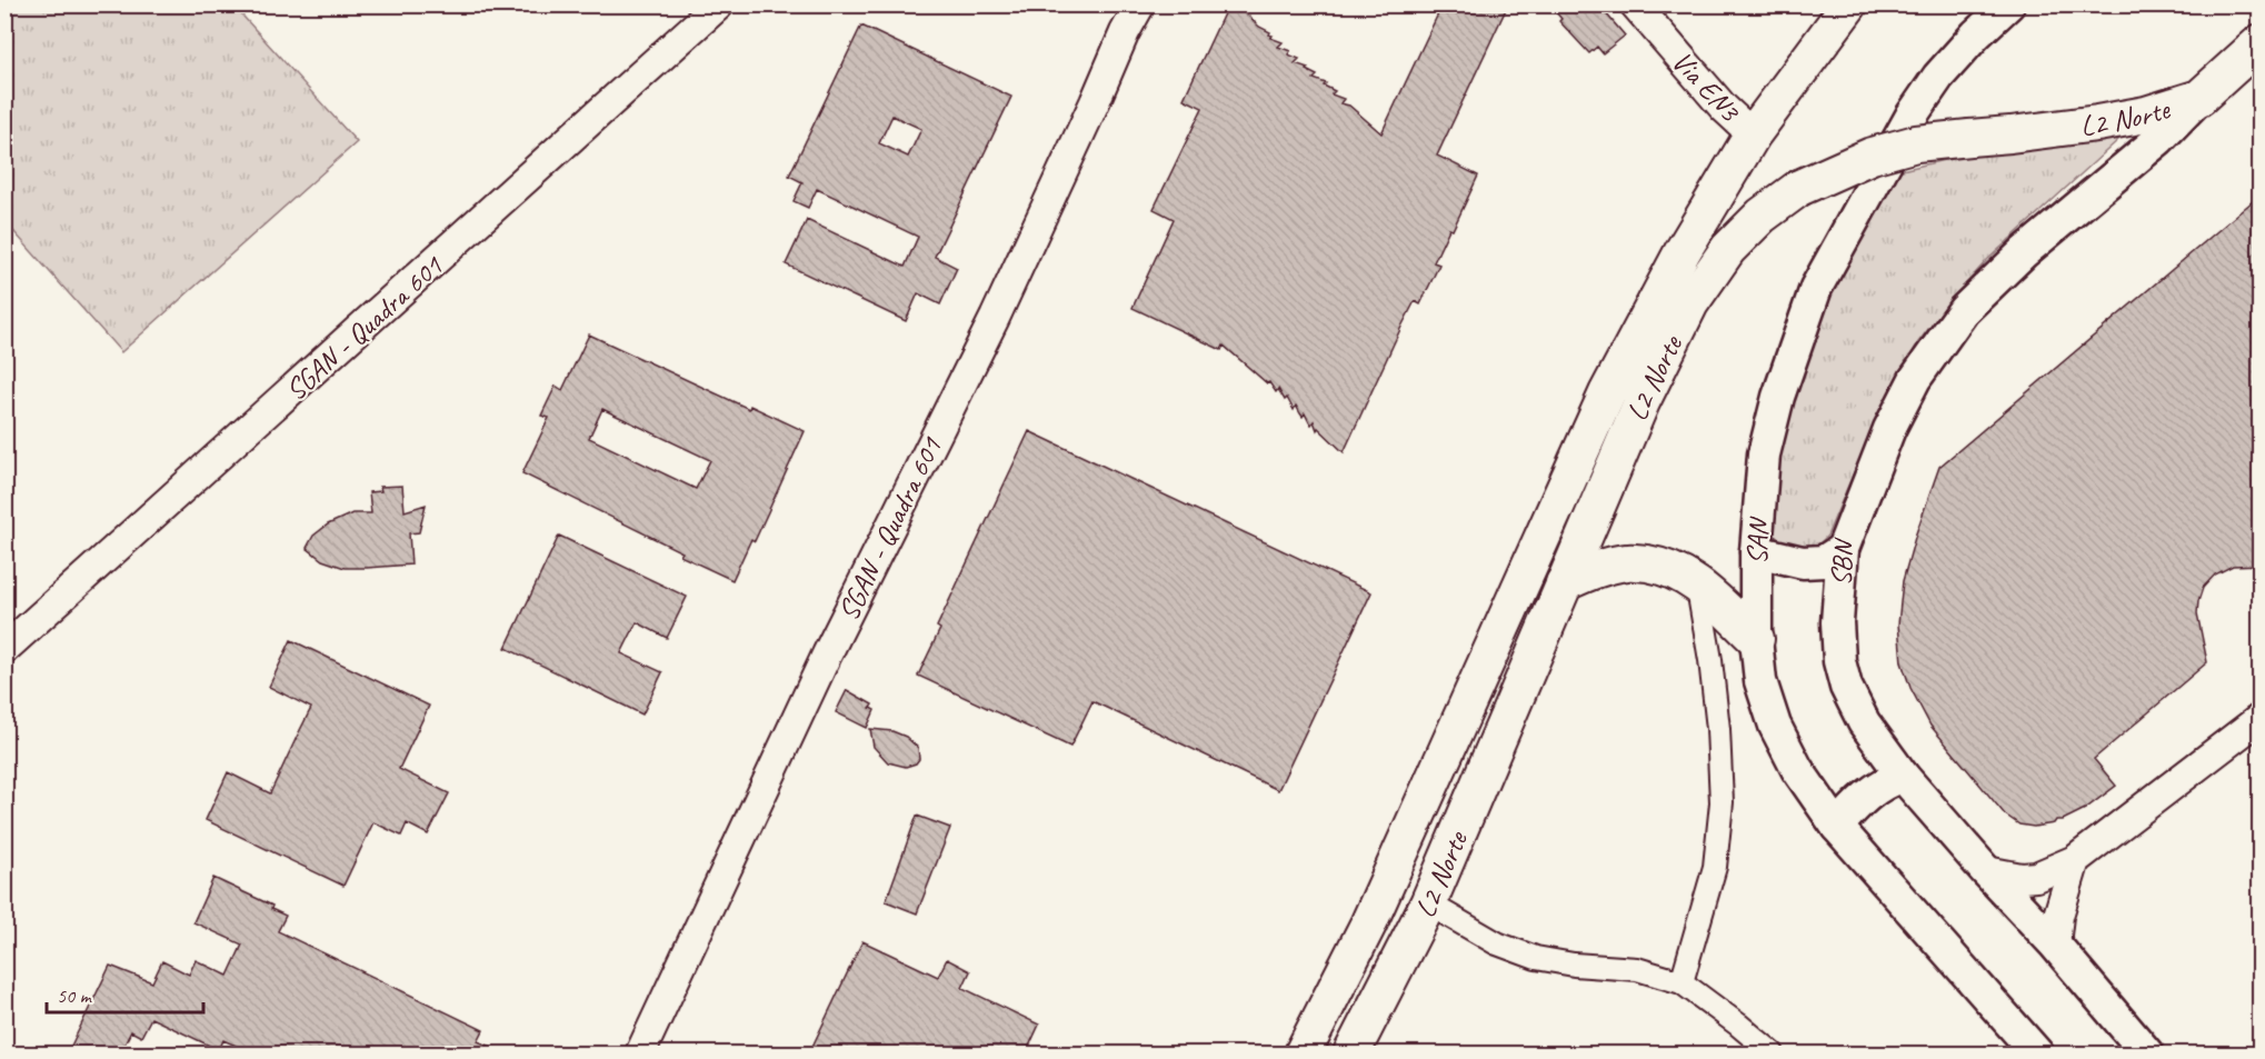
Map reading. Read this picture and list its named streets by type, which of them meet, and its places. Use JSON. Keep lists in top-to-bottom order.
{
  "streets": {
    "main road": ["L2 Norte", "SAN", "SBN"],
    "street": ["Via EN3", "SGAN - Quadra 601"]
  },
  "crossings": [
    ["Via EN3", "L2 Norte"],
    ["L2 Norte", "SBN"]
  ],
  "scale_bar": "50 m"
}
